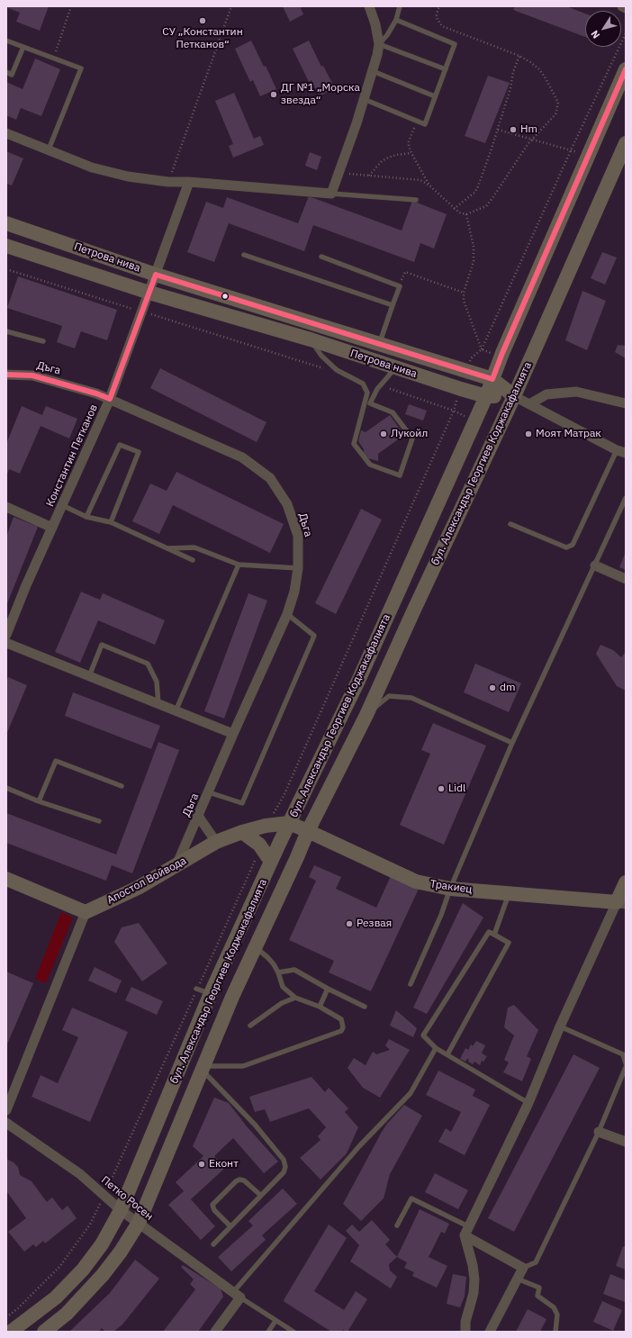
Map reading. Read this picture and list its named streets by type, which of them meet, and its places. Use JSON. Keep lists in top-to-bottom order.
{
  "streets": {
    "main road": [
      "Петрова нива",
      "бул. Александър Георгиев Коджакафалията",
      "Апостол Войвода",
      "Тракиец"
    ],
    "street": ["Дъга", "Константин Петканов", "Петко Росен"]
  },
  "crossings": [
    ["Петрова нива", "Константин Петканов"],
    ["Петрова нива", "бул. Александър Георгиев Коджакафалията"],
    ["Дъга", "Константин Петканов"],
    ["Дъга", "Апостол Войвода"],
    ["бул. Александър Георгиев Коджакафалията", "Апостол Войвода"],
    ["бул. Александър Георгиев Коджакафалията", "Тракиец"],
    ["бул. Александър Георгиев Коджакафалията", "Петко Росен"],
    ["Апостол Войвода", "Тракиец"]
  ],
  "places": [
    "СУ „Константин Петканов“",
    "ДГ №1 „Морска звезда“",
    "Hm",
    "Лукойл",
    "Моят Матрак",
    "dm",
    "Lidl",
    "Резвая",
    "Еконт"
  ],
  "north": "bottom left"
}
